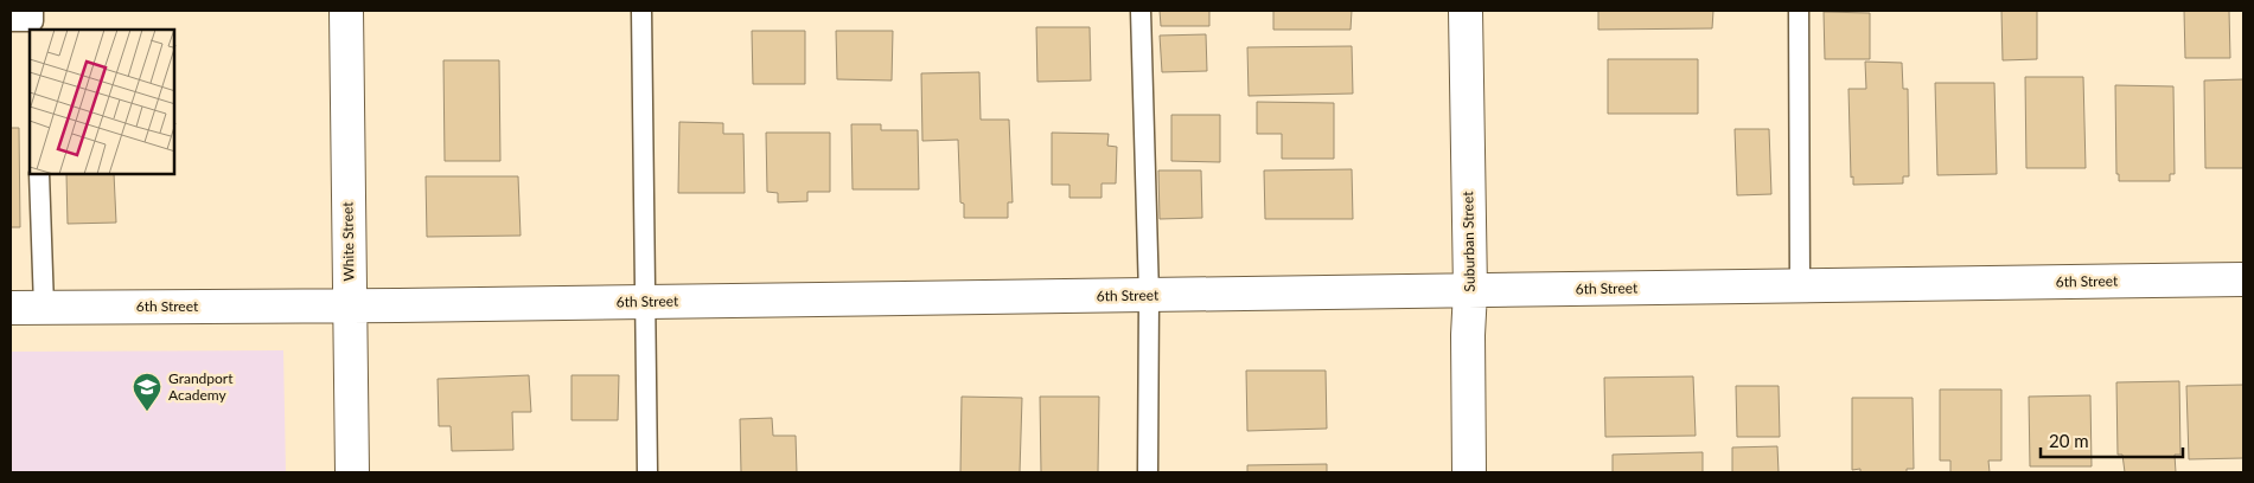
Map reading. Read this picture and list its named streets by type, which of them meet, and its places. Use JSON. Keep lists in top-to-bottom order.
{
  "streets": {
    "street": ["White Street", "Suburban Street", "6th Street"]
  },
  "crossings": [
    ["White Street", "6th Street"],
    ["Suburban Street", "6th Street"]
  ],
  "places": {
    "school or university": ["Grandport Academy"]
  },
  "scale_bar": "20 m"
}
